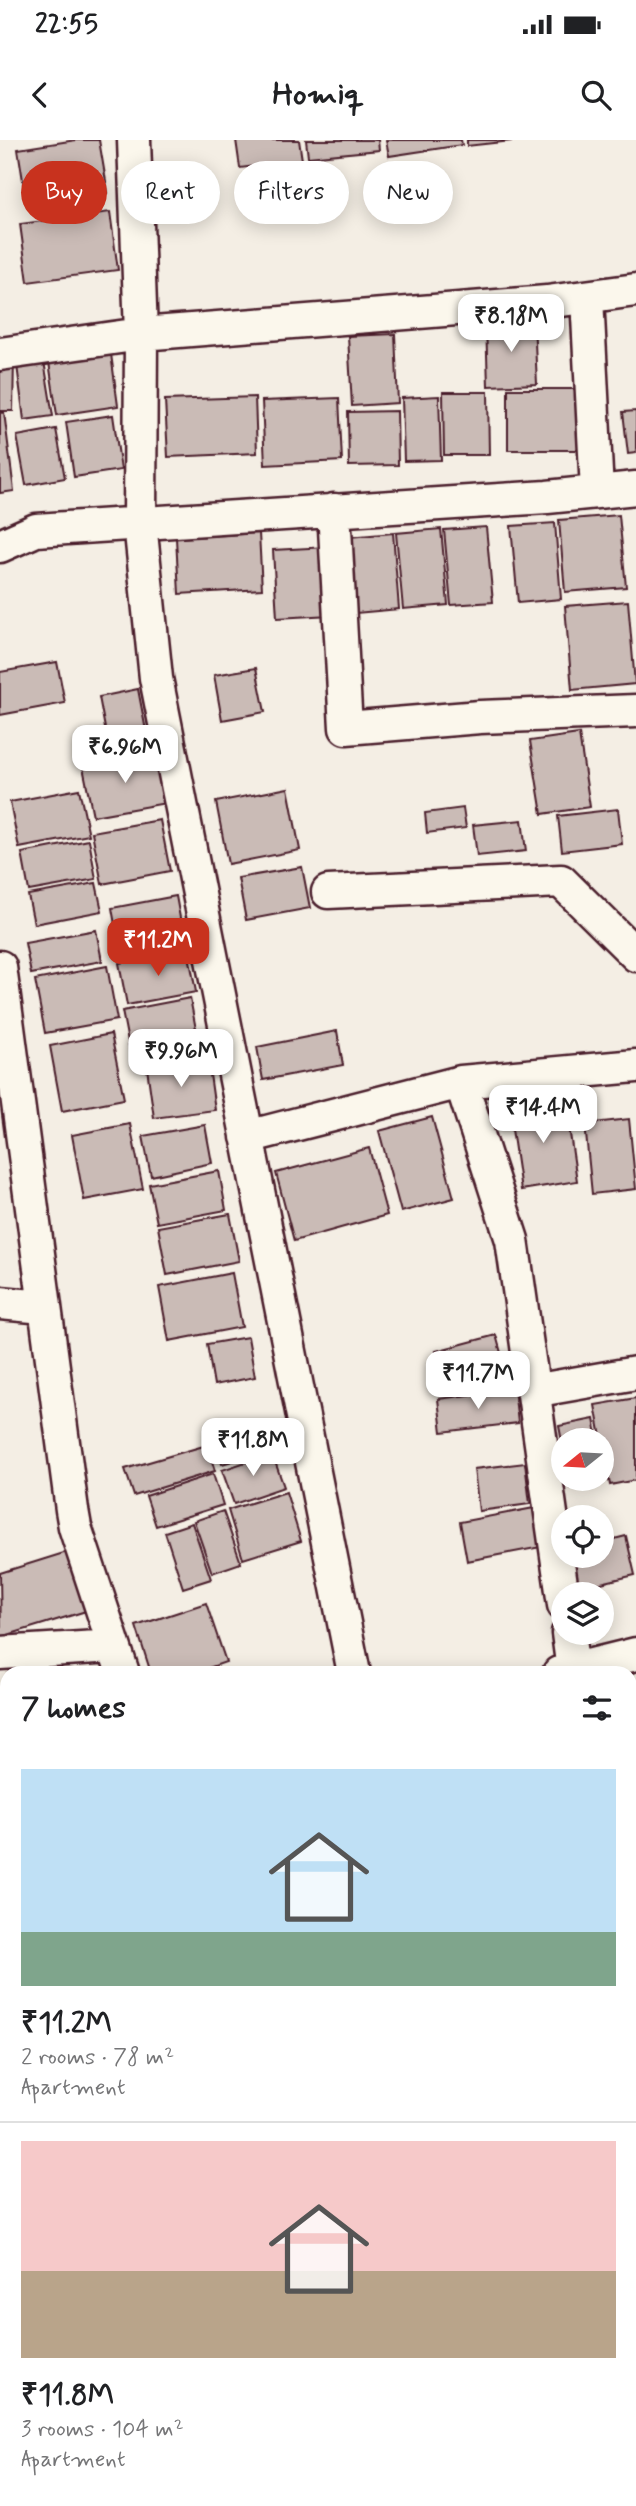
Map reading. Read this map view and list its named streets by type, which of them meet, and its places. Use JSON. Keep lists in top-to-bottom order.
{
  "north": "left",
  "page": {
    "status": "22:55",
    "header": "Homiq",
    "chip": [
      "Buy",
      "Rent",
      "Filters",
      "New"
    ],
    "price": [
      "₹8.18M",
      "₹6.96M",
      "₹11.2M",
      "₹9.96M",
      "₹14.4M",
      "₹11.7M",
      "₹11.8M"
    ],
    "heading": "7 homes",
    "list": [
      {
        "name": "₹11.2M",
        "note": "2 rooms · 78 m² · Apartment"
      },
      {
        "name": "₹11.8M",
        "note": "3 rooms · 104 m² · Apartment"
      }
    ]
  }
}
